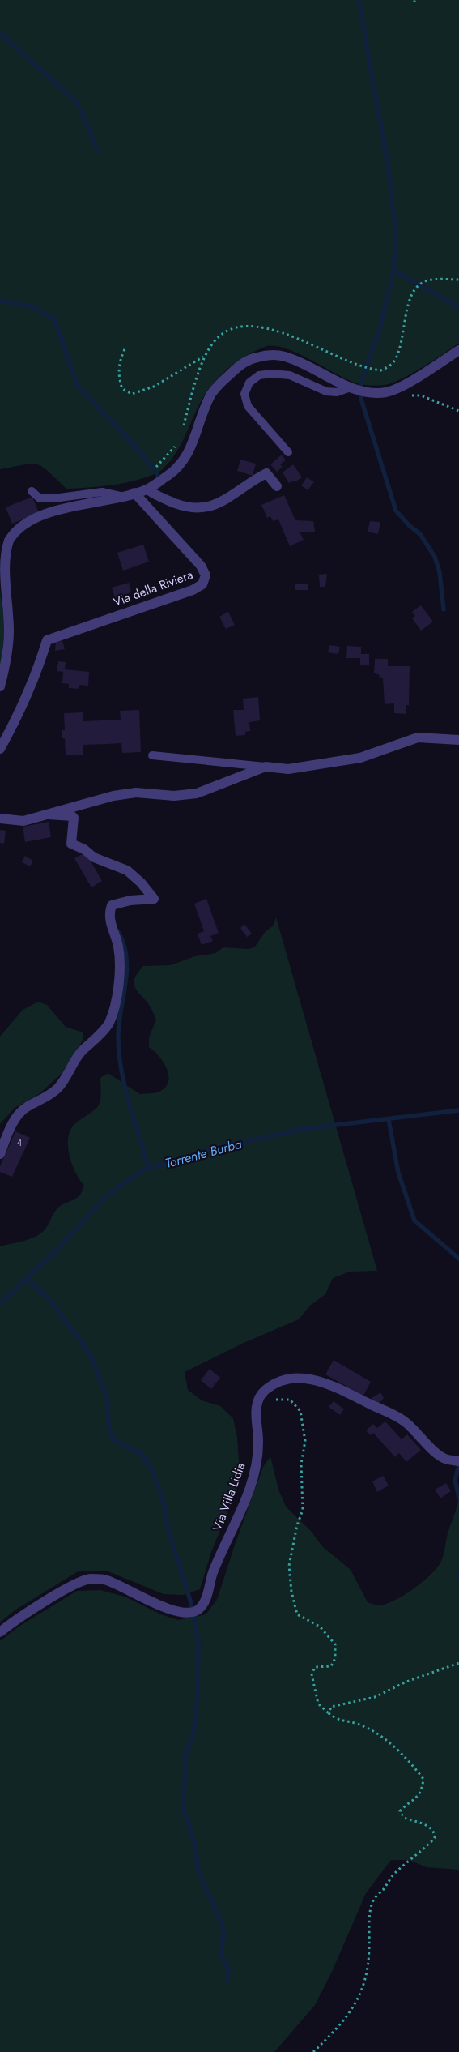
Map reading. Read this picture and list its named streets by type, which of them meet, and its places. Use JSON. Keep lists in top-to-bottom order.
{
  "streets": {
    "street": ["Via della Riviera", "Via Villa Lidia"]
  },
  "water": ["Torrente Burba"],
  "house_numbers": ["4"]
}
